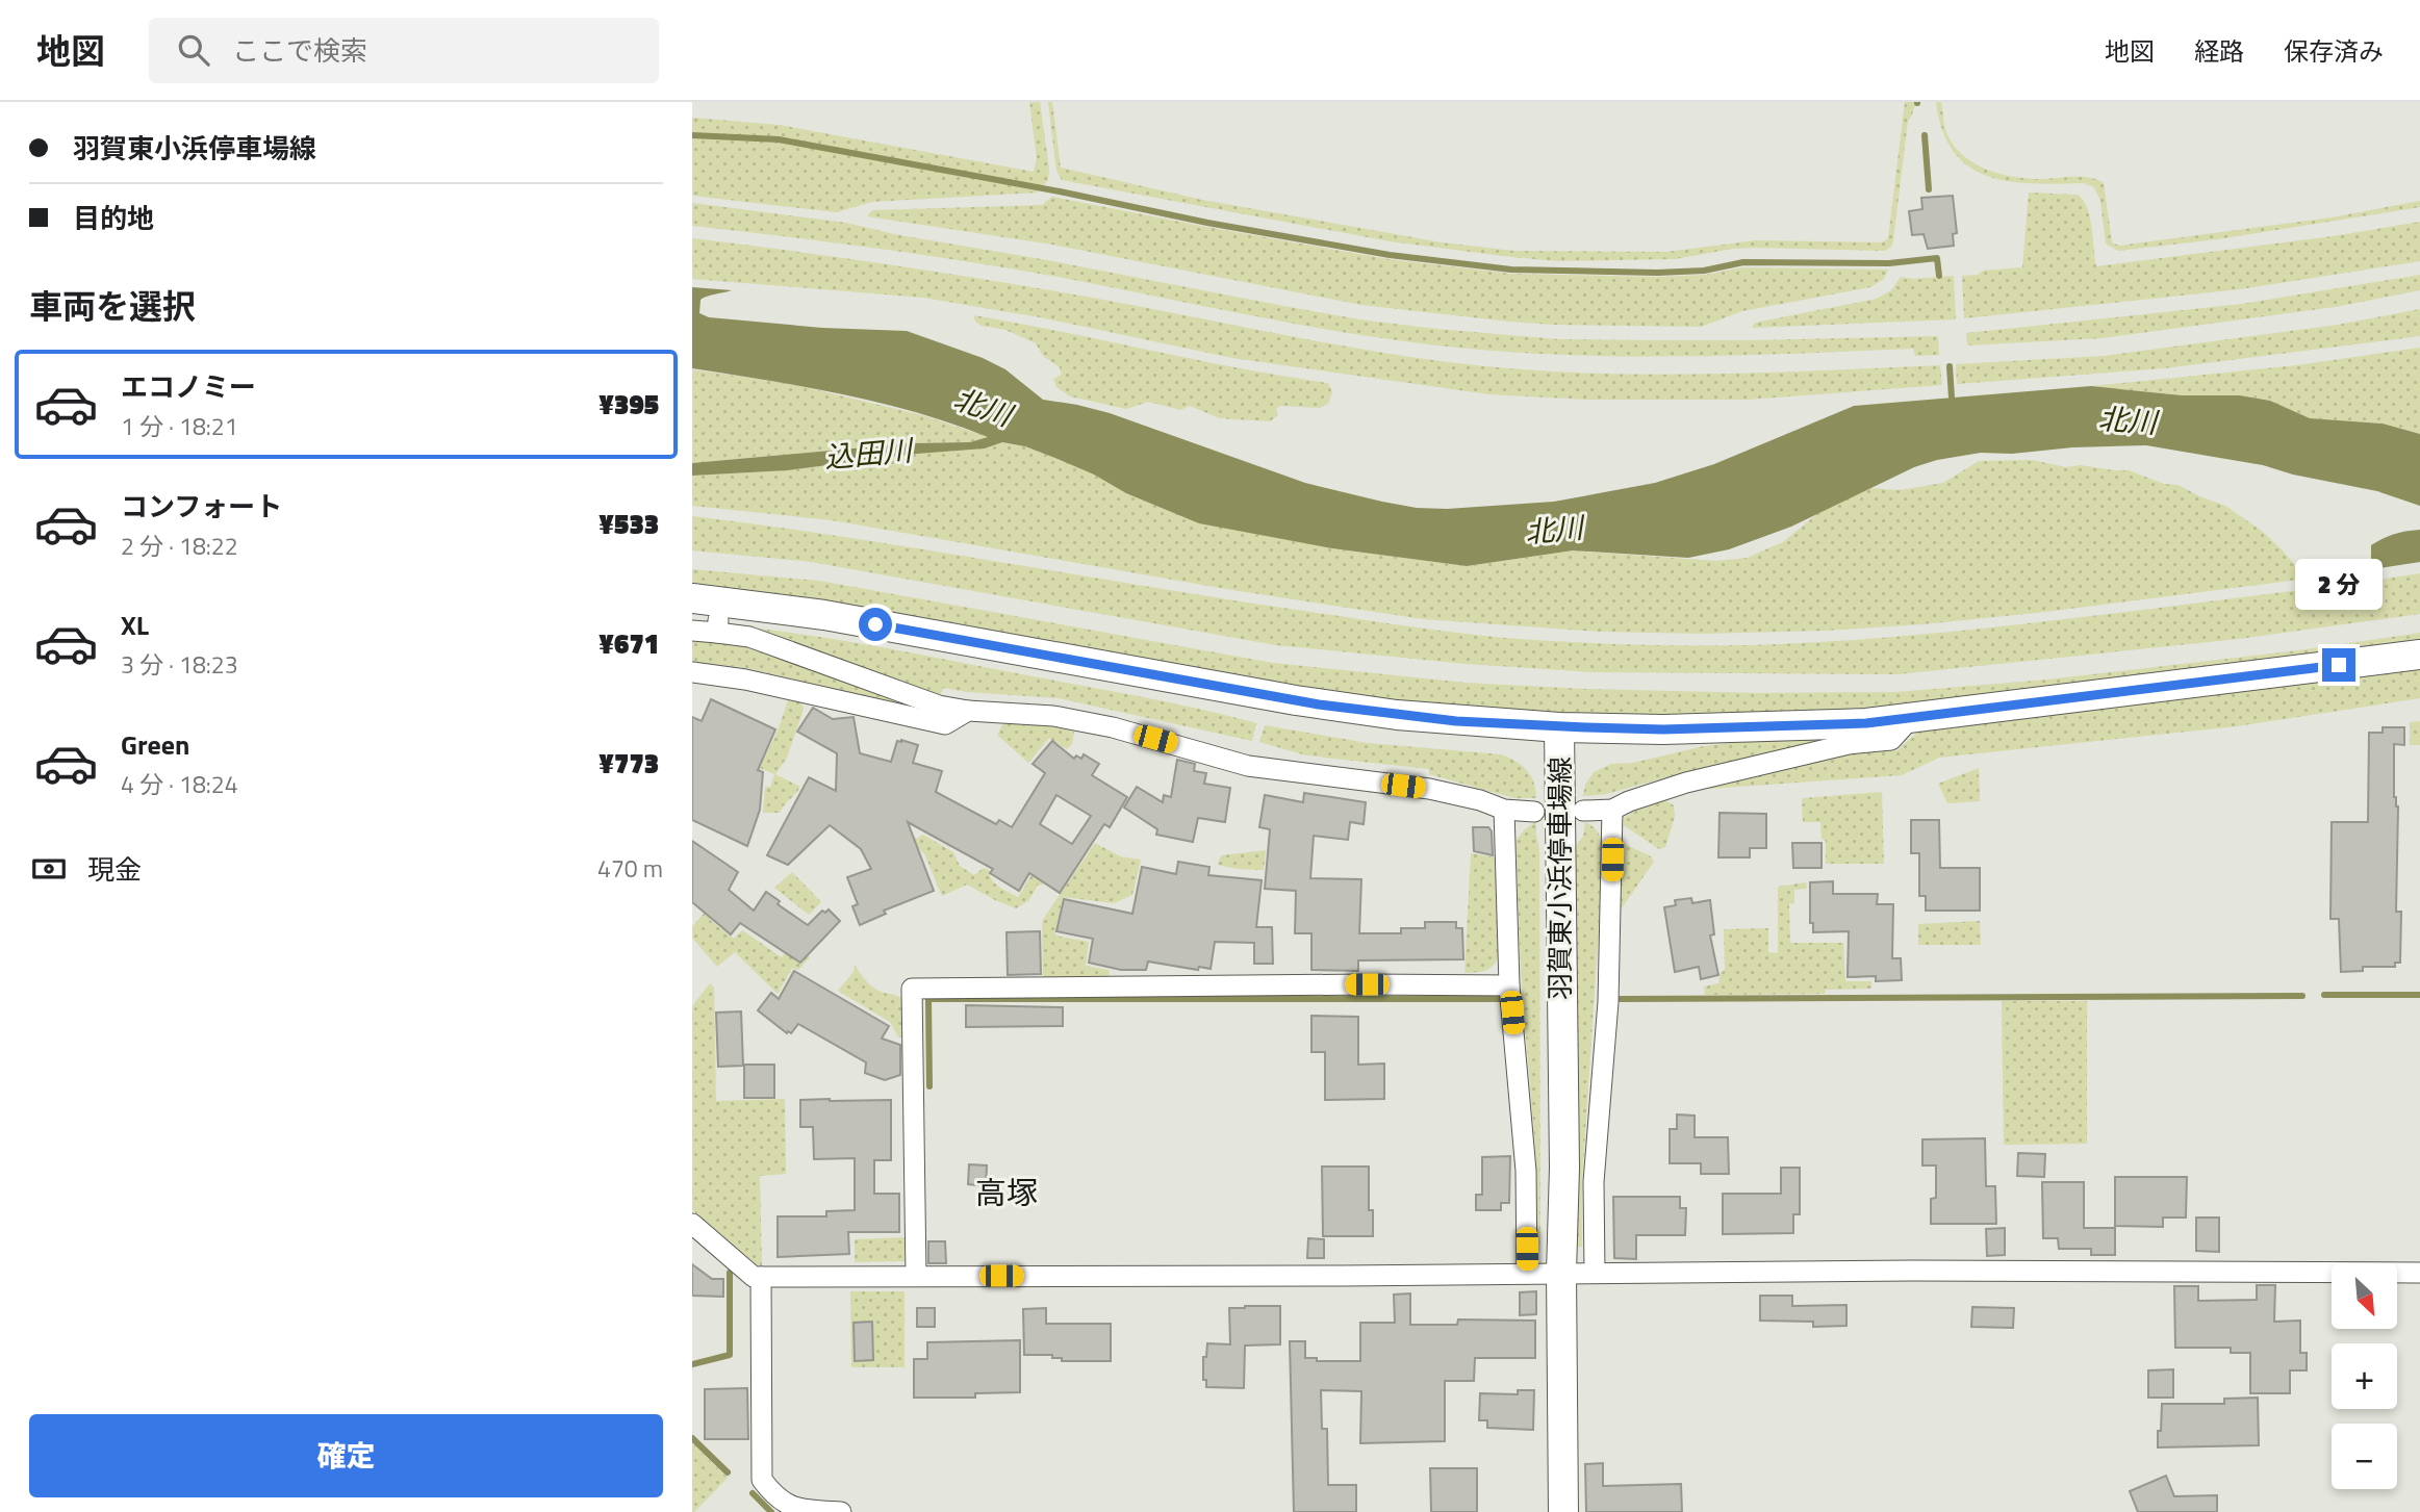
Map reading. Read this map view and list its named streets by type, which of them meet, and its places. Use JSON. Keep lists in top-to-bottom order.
{
  "streets": {
    "main road": ["羽賀東小浜停車場線"]
  },
  "districts": ["高塚"],
  "water": ["北川", "込田川"],
  "north": "bottom right",
  "page": {
    "header": "地図",
    "search": "ここで検索",
    "nav": ["地図", "経路", "保存済み"],
    "banner": ["羽賀東小浜停車場線", "目的地"],
    "heading": "車両を選択",
    "list": [
      {
        "name": "エコノミー",
        "note": "1 分 · 18:21",
        "value": "¥395"
      },
      {
        "name": "コンフォート",
        "note": "2 分 · 18:22",
        "value": "¥533"
      },
      {
        "name": "XL",
        "note": "3 分 · 18:23",
        "value": "¥671"
      },
      {
        "name": "Green",
        "note": "4 分 · 18:24",
        "value": "¥773"
      }
    ],
    "bubble": "2 分",
    "pay": ["現金", "470 m"],
    "map_buttons": ["+", "−"],
    "buttons": "確定"
  }
}
